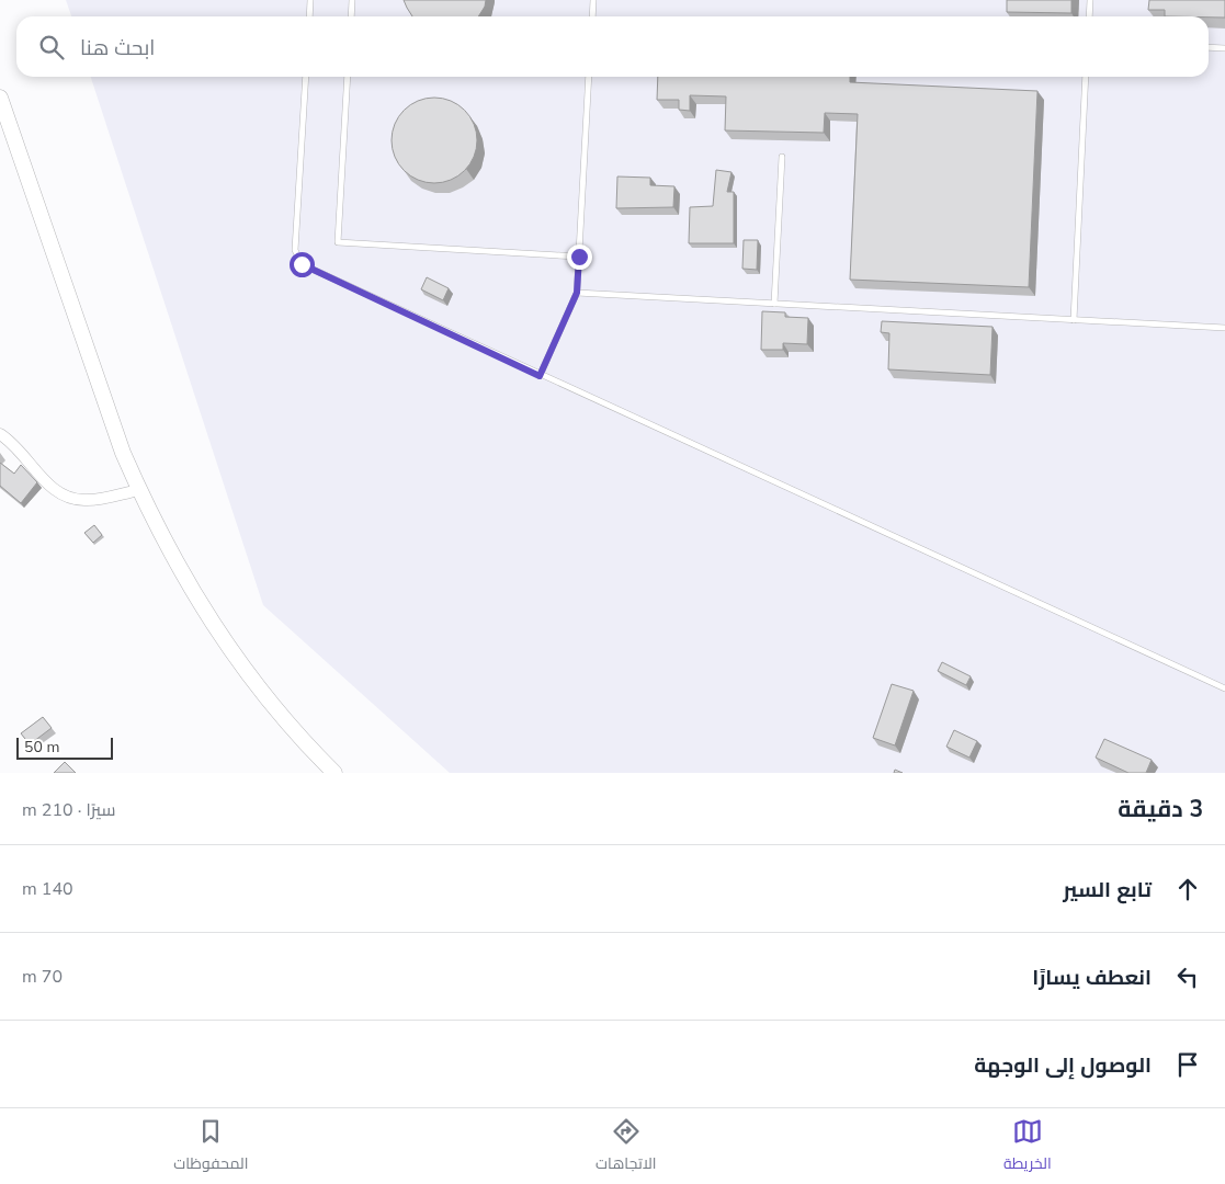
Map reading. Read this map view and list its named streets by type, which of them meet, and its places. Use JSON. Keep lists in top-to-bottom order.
{
  "scale_bar": "50 m",
  "page": {
    "search": "ابحث هنا",
    "scale": "50 m",
    "heading": ["3 دقيقة", "سيرًا · 210 m"],
    "list": [
      ["تابع السير", "140 m"],
      ["انعطف يسارًا", "70 m"],
      "الوصول إلى الوجهة"
    ],
    "nav": ["الخريطة", "الاتجاهات", "المحفوظات"]
  }
}
